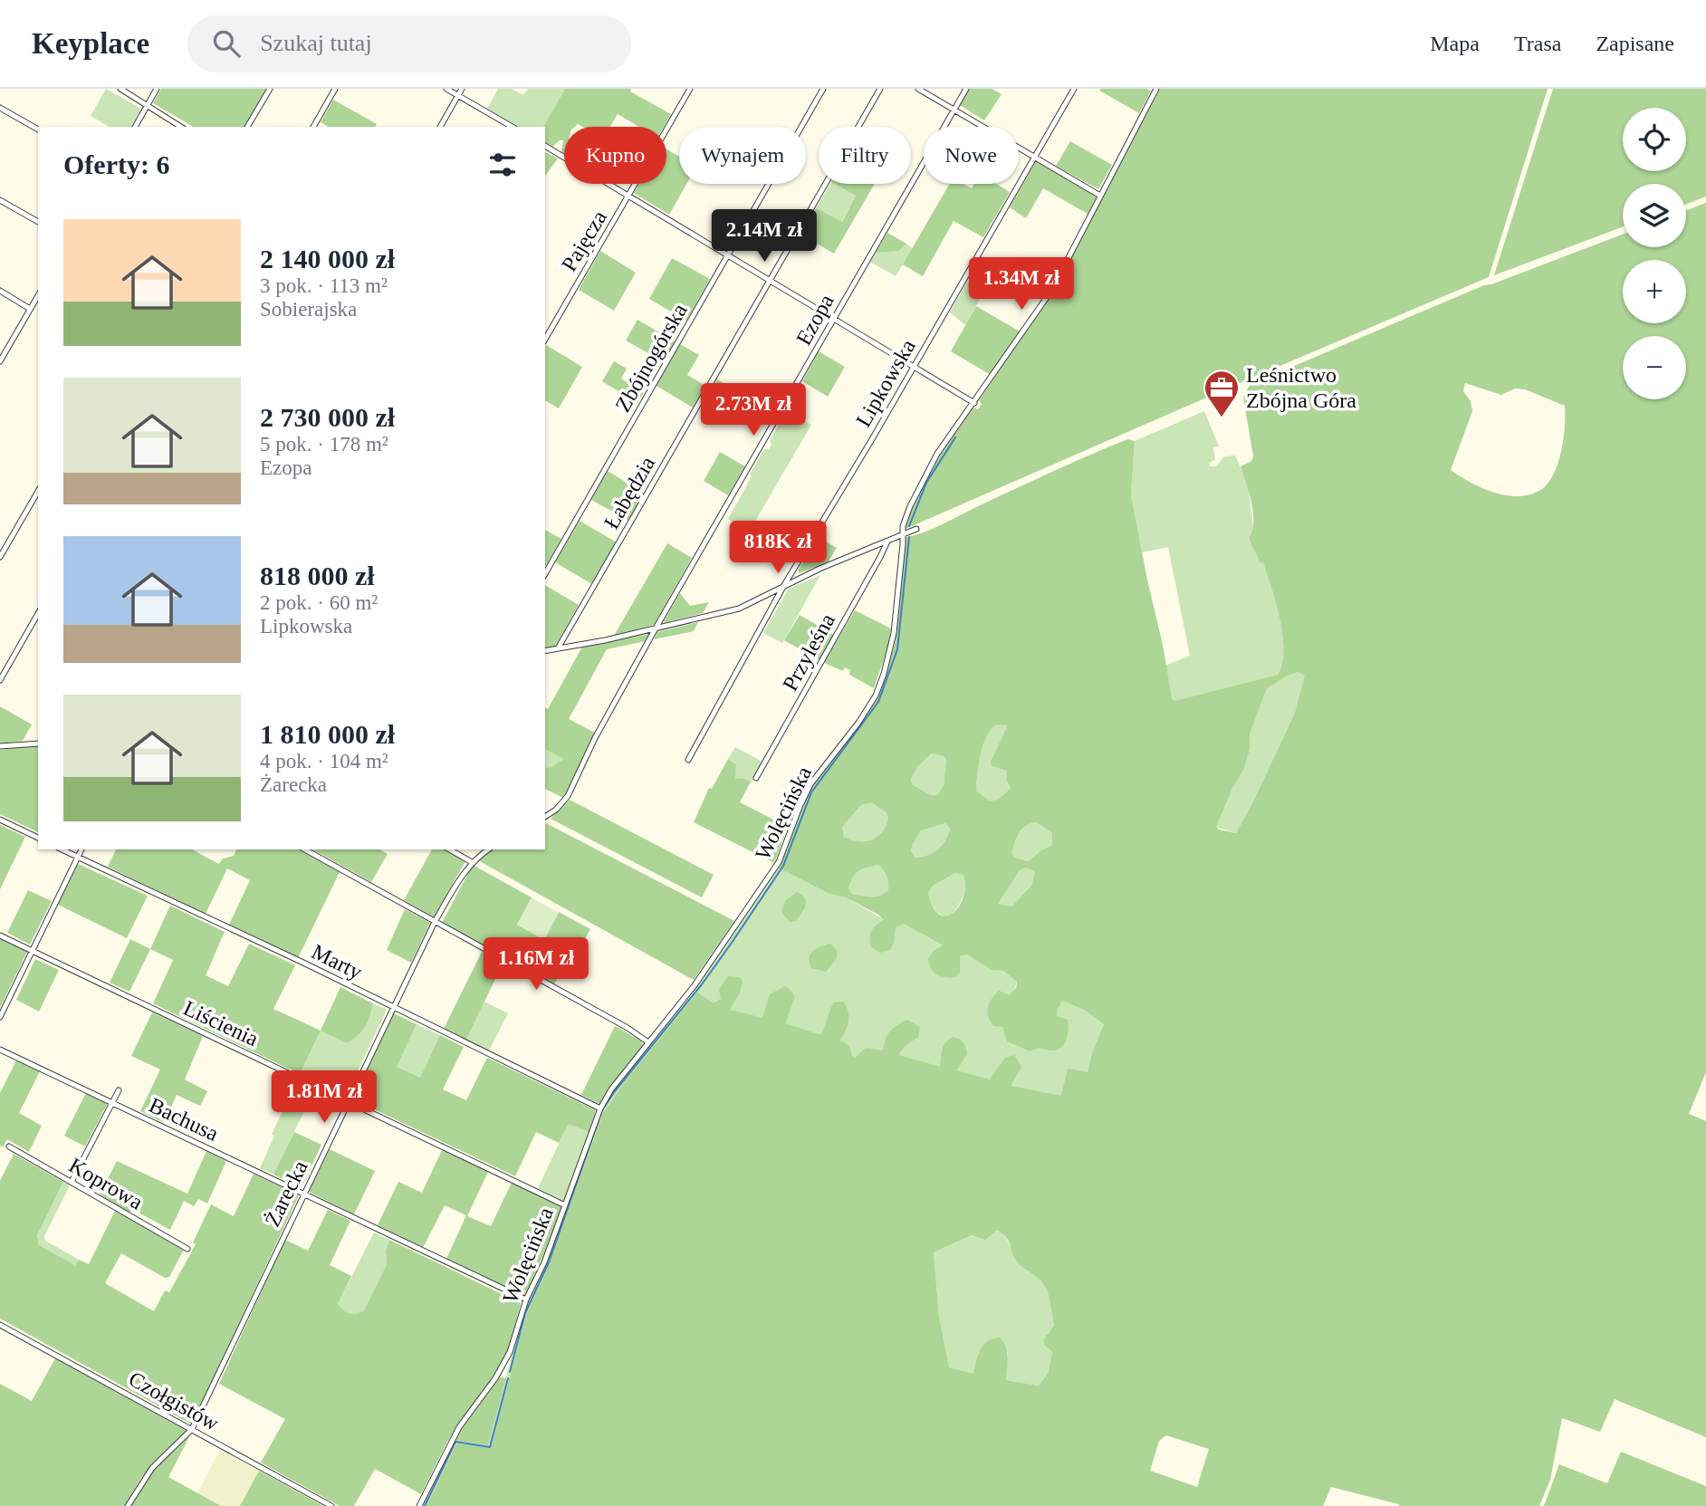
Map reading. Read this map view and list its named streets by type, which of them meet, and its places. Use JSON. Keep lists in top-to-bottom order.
{
  "streets": {
    "street": [
      "Pajęcza",
      "Ezopa",
      "Zbójnogórska",
      "Lipkowska",
      "Łabędzia",
      "Przyleśna",
      "Wolęcińska",
      "Marty",
      "Liścienia",
      "Bachusa",
      "Koprowa",
      "Żarecka",
      "Czołgistów"
    ]
  },
  "crossings": [
    ["Wolęcińska", "Marty"],
    ["Wolęcińska", "Liścienia"],
    ["Wolęcińska", "Bachusa"],
    ["Marty", "Żarecka"],
    ["Liścienia", "Żarecka"],
    ["Bachusa", "Żarecka"],
    ["Żarecka", "Czołgistów"]
  ],
  "places": {
    "office": ["Leśnictwo Zbójna Góra"]
  },
  "page": {
    "header": "Keyplace",
    "search": "Szukaj tutaj",
    "nav": ["Mapa", "Trasa", "Zapisane"],
    "map_buttons": ["+", "−"],
    "chip": [
      "Kupno",
      "Wynajem",
      "Filtry",
      "Nowe"
    ],
    "heading": "Oferty: 6",
    "list": [
      {
        "name": "2 140 000 zł",
        "note": "3 pok. · 113 m² · Sobierajska"
      },
      {
        "name": "2 730 000 zł",
        "note": "5 pok. · 178 m² · Ezopa"
      },
      {
        "name": "818 000 zł",
        "note": "2 pok. · 60 m² · Lipkowska"
      },
      {
        "name": "1 810 000 zł",
        "note": "4 pok. · 104 m² · Żarecka"
      }
    ],
    "price": [
      "2.14M zł",
      "1.34M zł",
      "2.73M zł",
      "818K zł",
      "1.16M zł",
      "1.81M zł"
    ]
  }
}
